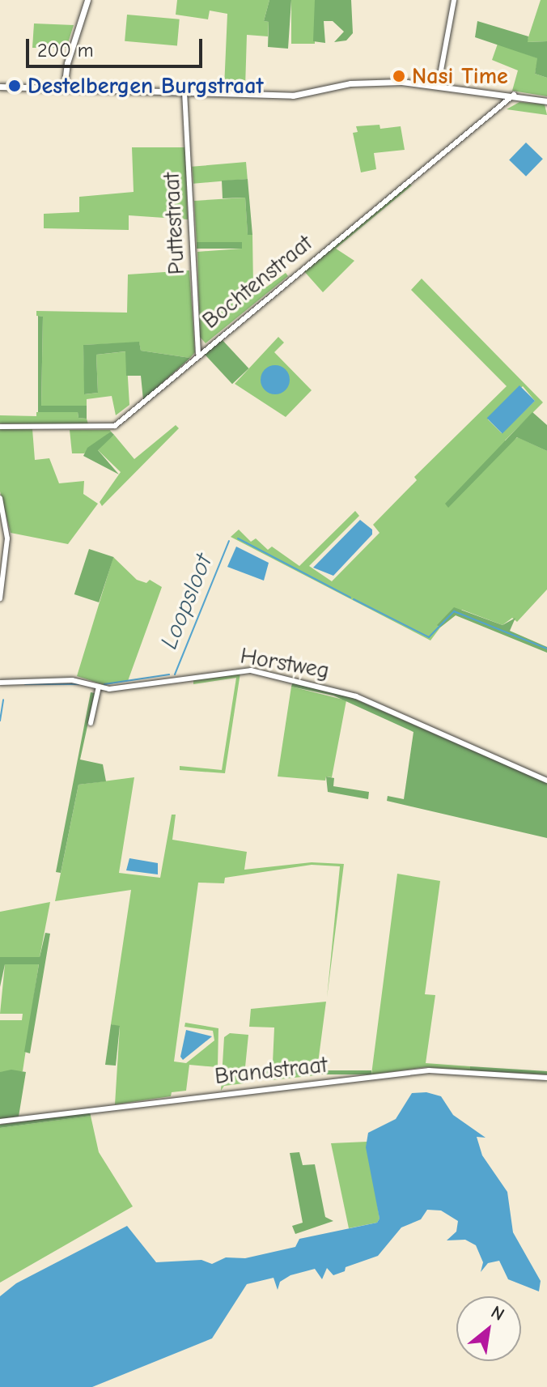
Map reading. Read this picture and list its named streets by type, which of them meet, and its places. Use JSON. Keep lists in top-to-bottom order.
{
  "streets": {
    "street": [
      "Puttestraat",
      "Bochtenstraat",
      "Horstweg",
      "Brandstraat"
    ]
  },
  "crossings": [
    ["Puttestraat", "Bochtenstraat"]
  ],
  "water": ["Loopsloot"],
  "places": ["Nasi Time", "Destelbergen Burgstraat"],
  "scale_bar": "200 m",
  "north": "top right"
}
